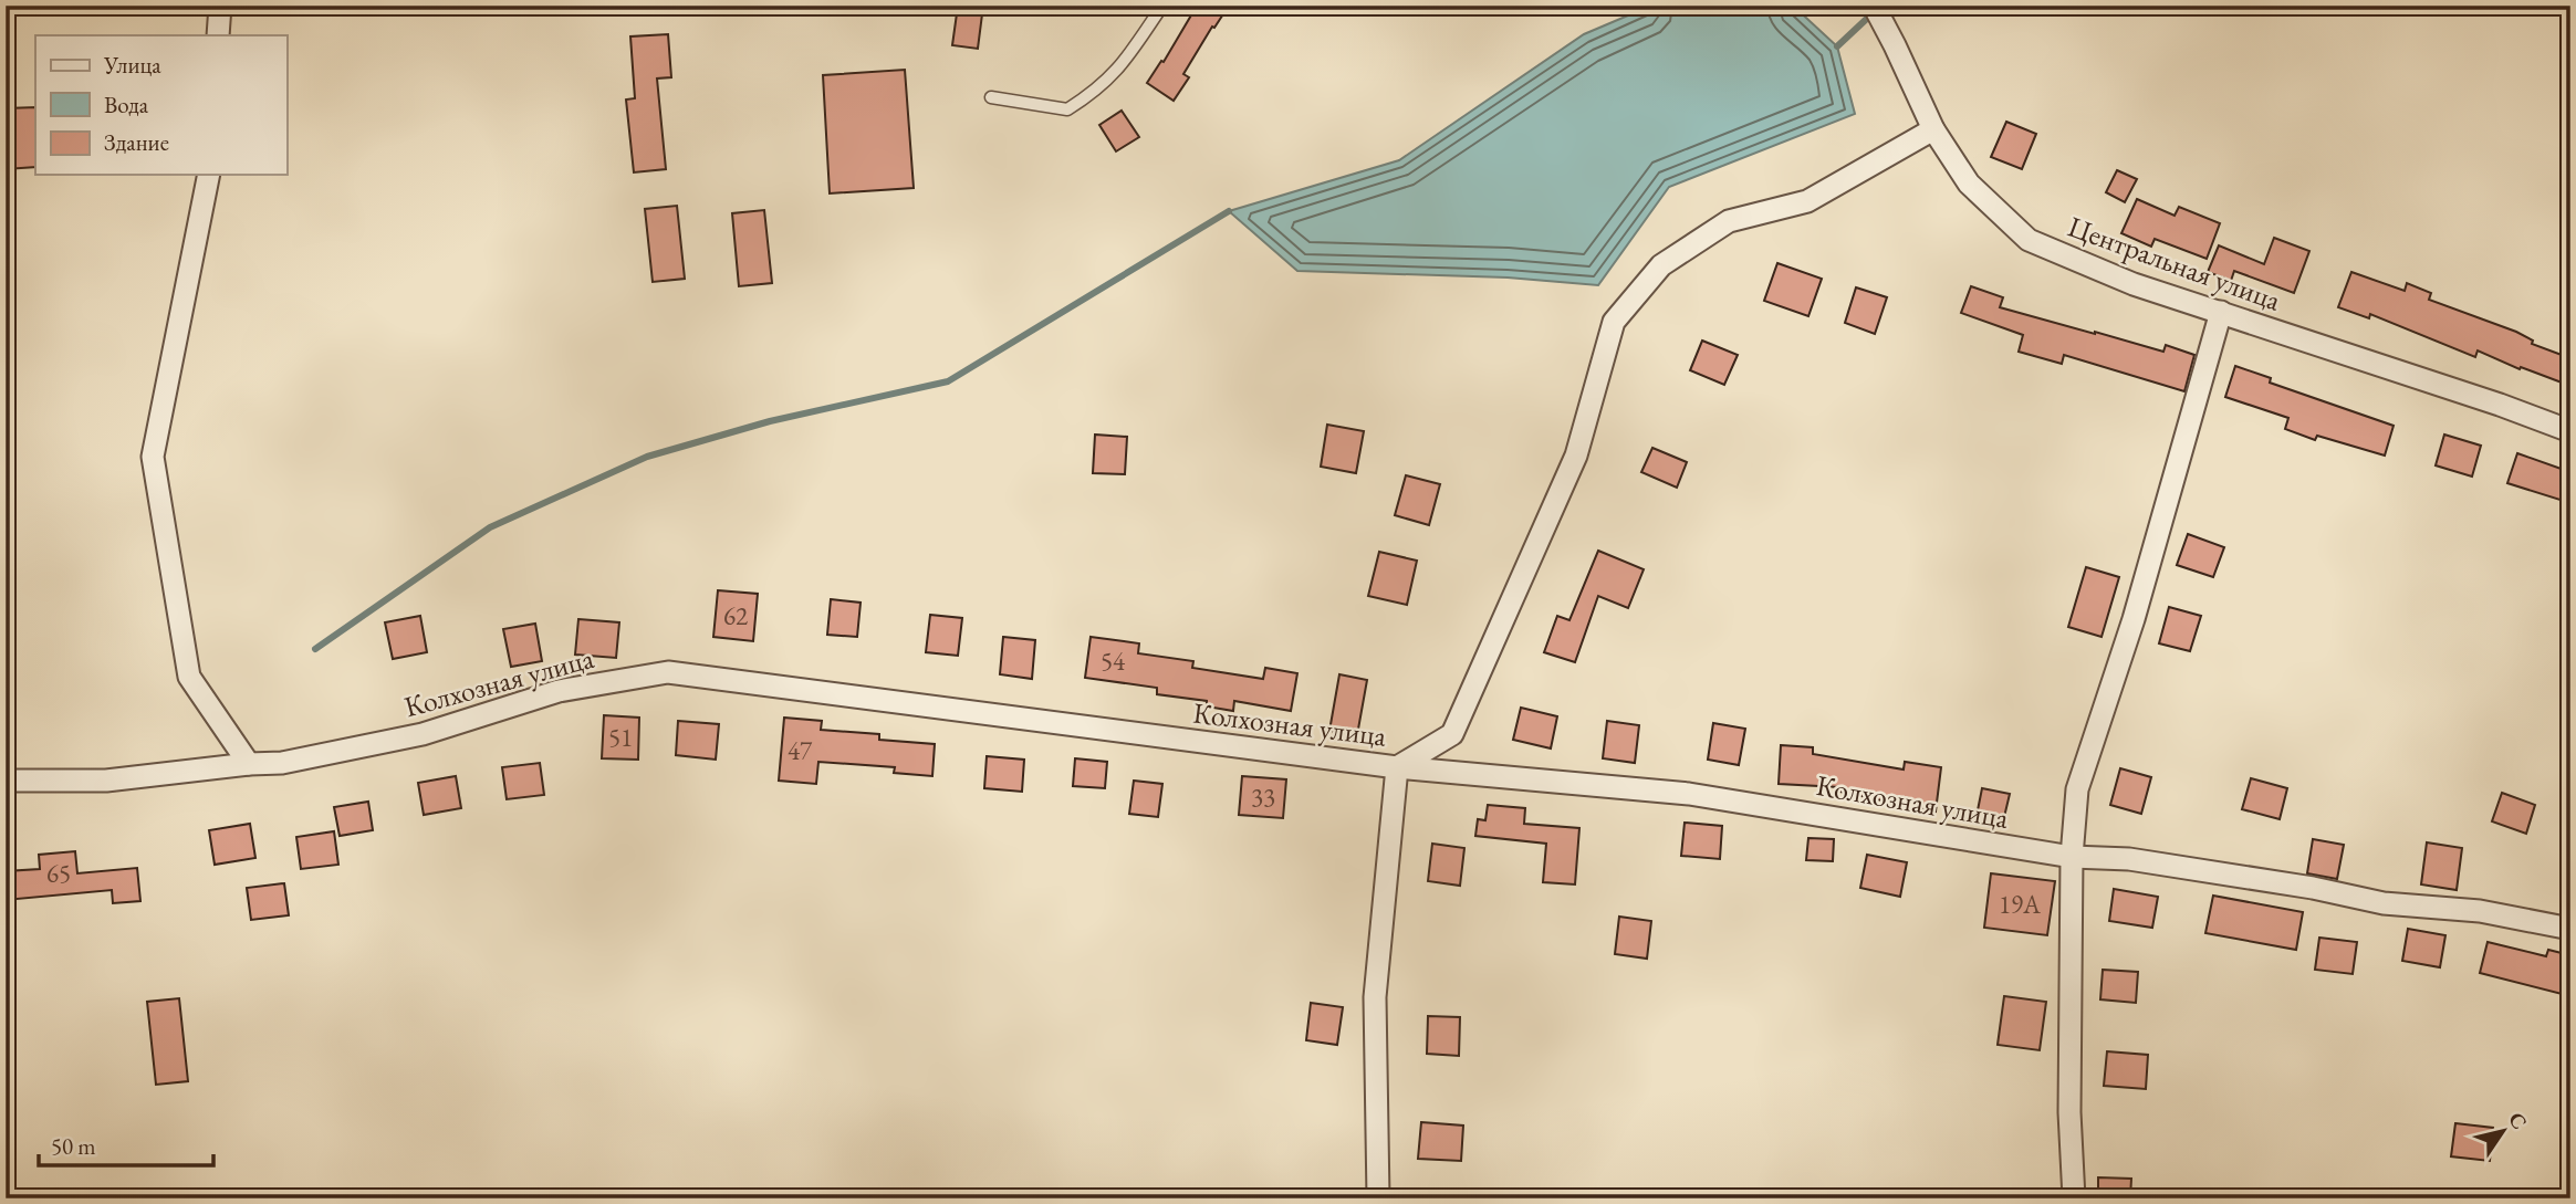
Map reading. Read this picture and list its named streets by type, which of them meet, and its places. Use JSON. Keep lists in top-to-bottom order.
{
  "streets": {
    "street": ["Центральная улица", "Колхозная улица"]
  },
  "house_numbers": [
    "62",
    "54",
    "51",
    "47",
    "33",
    "65",
    "19А"
  ],
  "legend": ["Улица", "Вода", "Здание"],
  "scale_bar": "50 m",
  "north": "top right"
}
